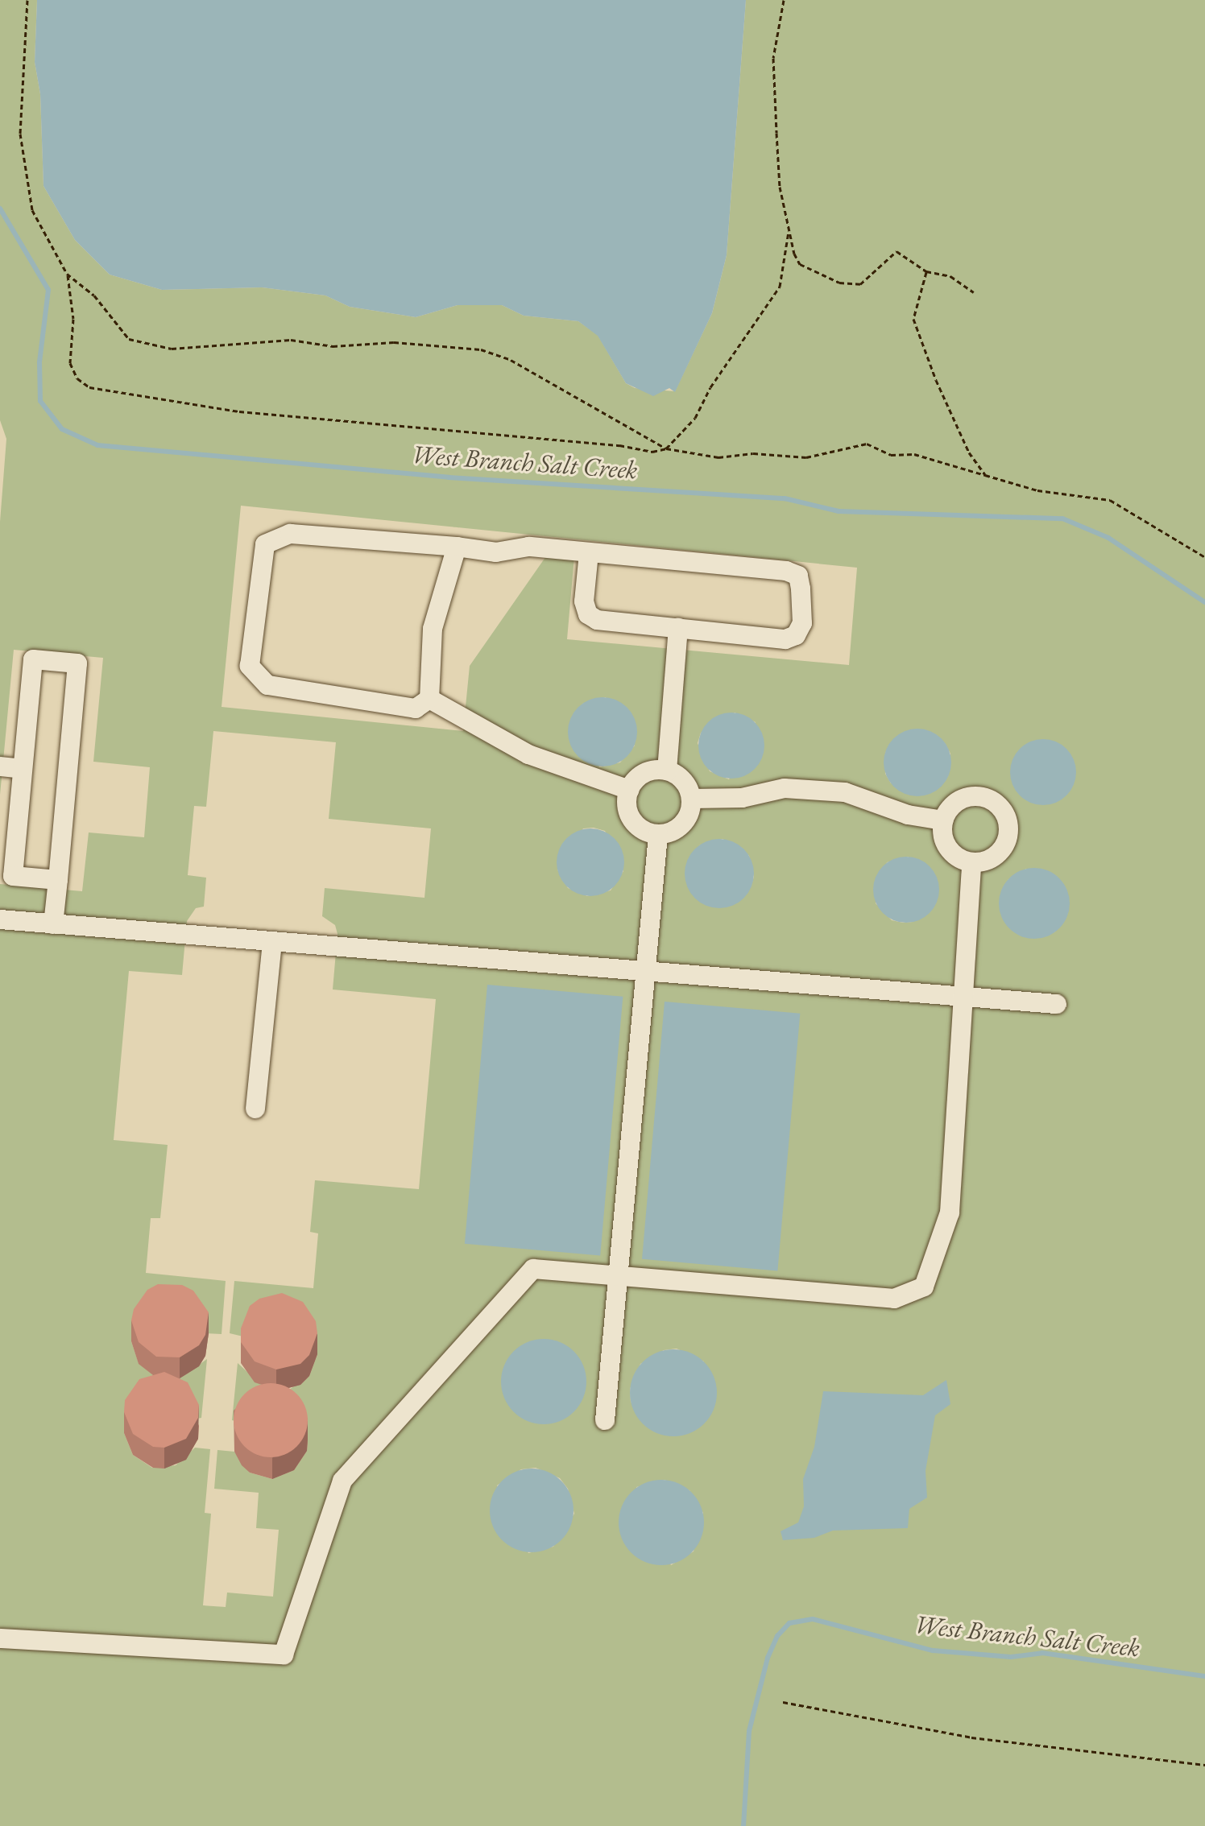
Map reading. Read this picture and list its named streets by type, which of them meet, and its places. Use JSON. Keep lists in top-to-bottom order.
{
  "water": ["West Branch Salt Creek"]
}
